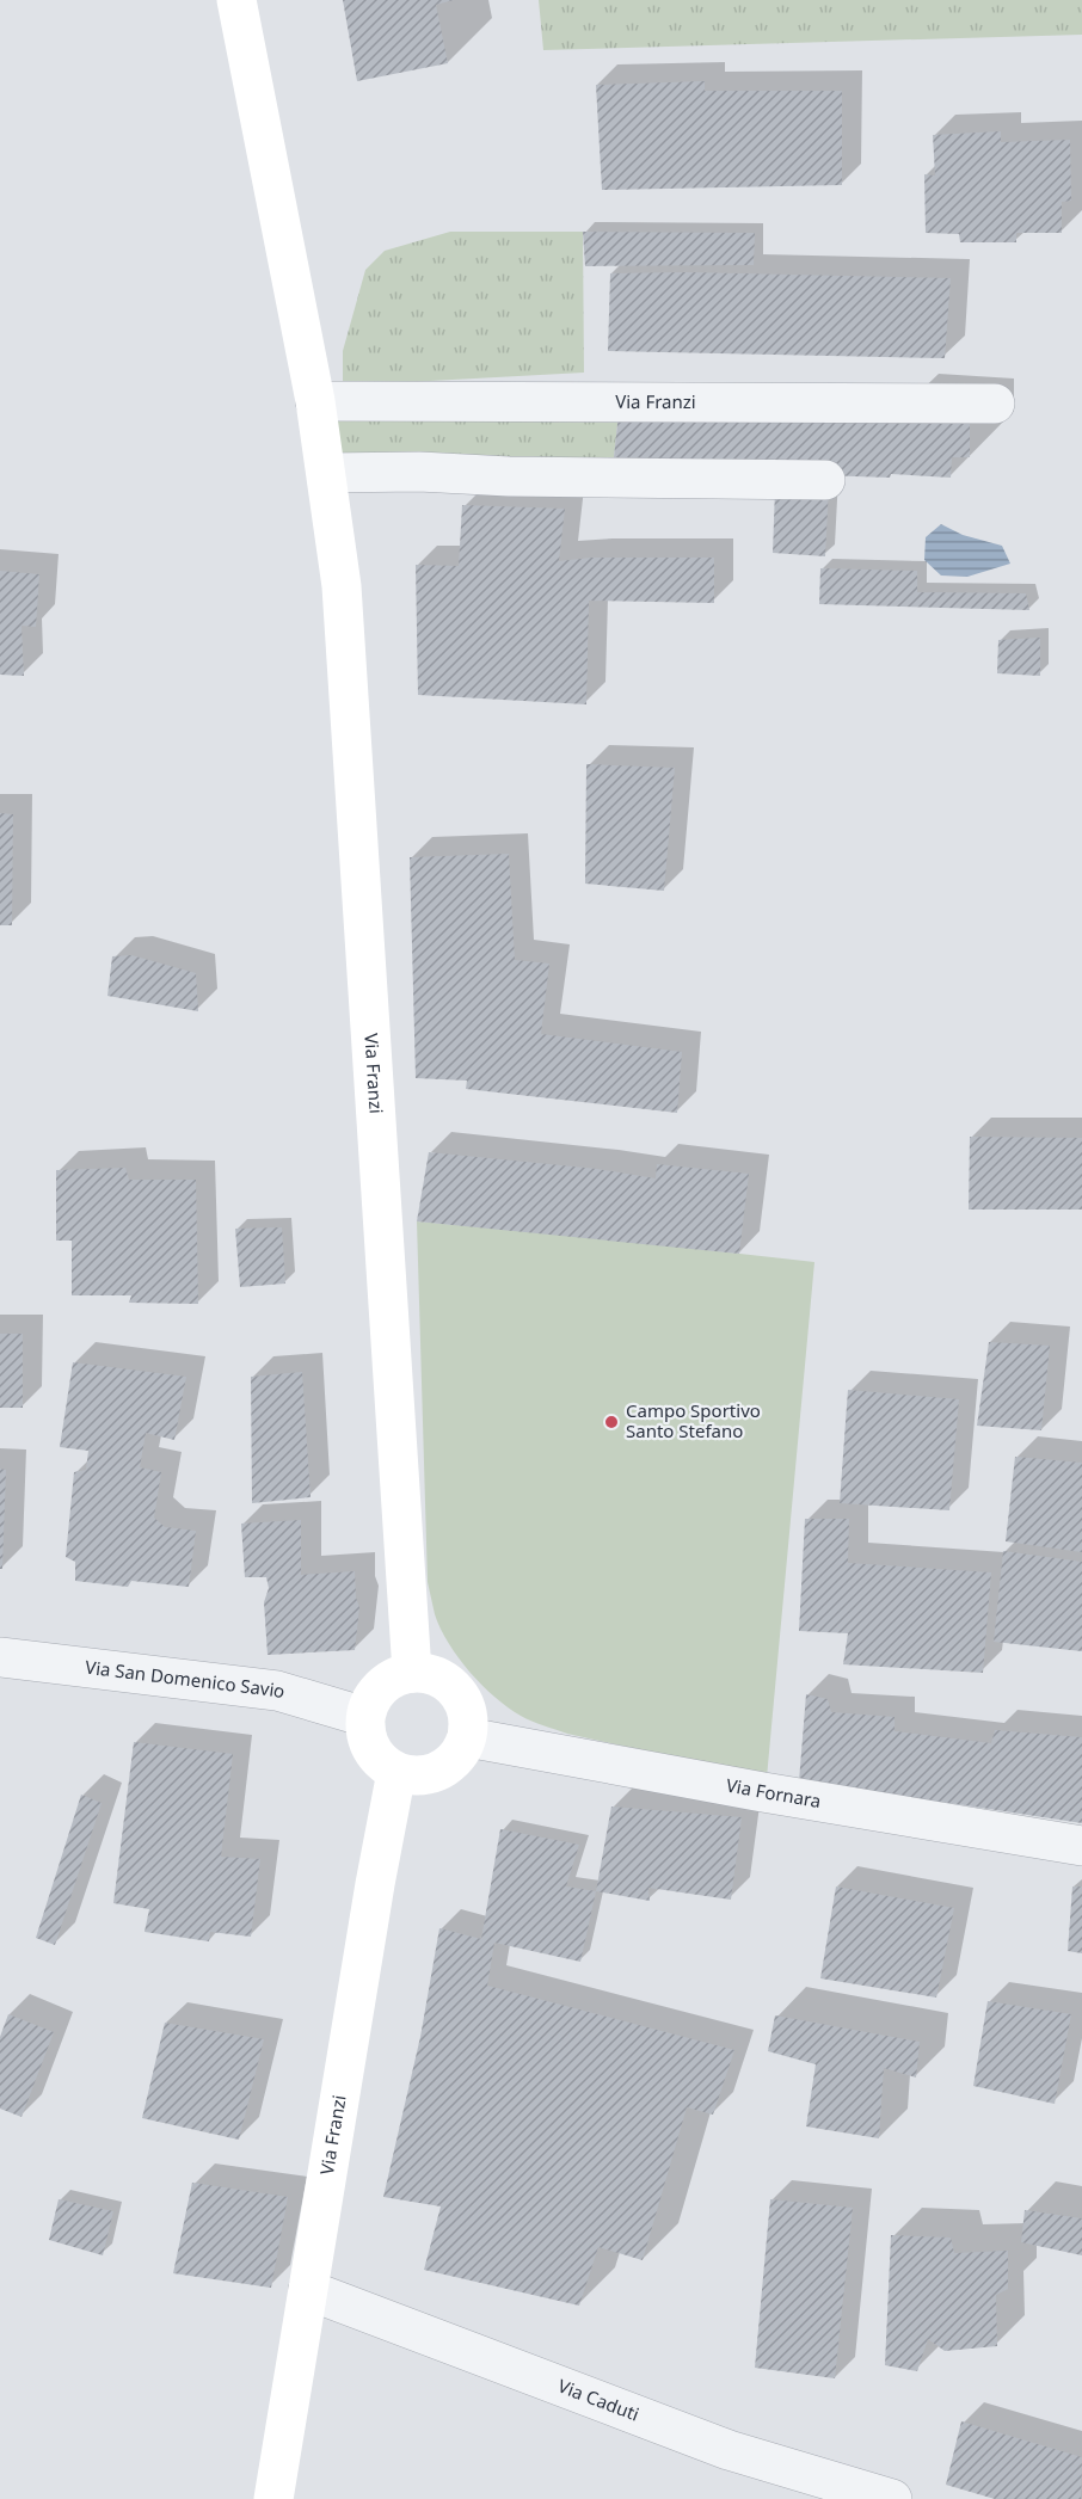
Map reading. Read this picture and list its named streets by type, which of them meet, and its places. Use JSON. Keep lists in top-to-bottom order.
{
  "streets": {
    "main road": ["Via Franzi"],
    "street": ["Via San Domenico Savio", "Via Fornara", "Via Caduti"]
  },
  "crossings": [
    ["Via Franzi", "Via San Domenico Savio"],
    ["Via Franzi", "Via Fornara"],
    ["Via Franzi", "Via Caduti"],
    ["Via San Domenico Savio", "Via Fornara"]
  ],
  "places": ["Campo Sportivo Santo Stefano"]
}
